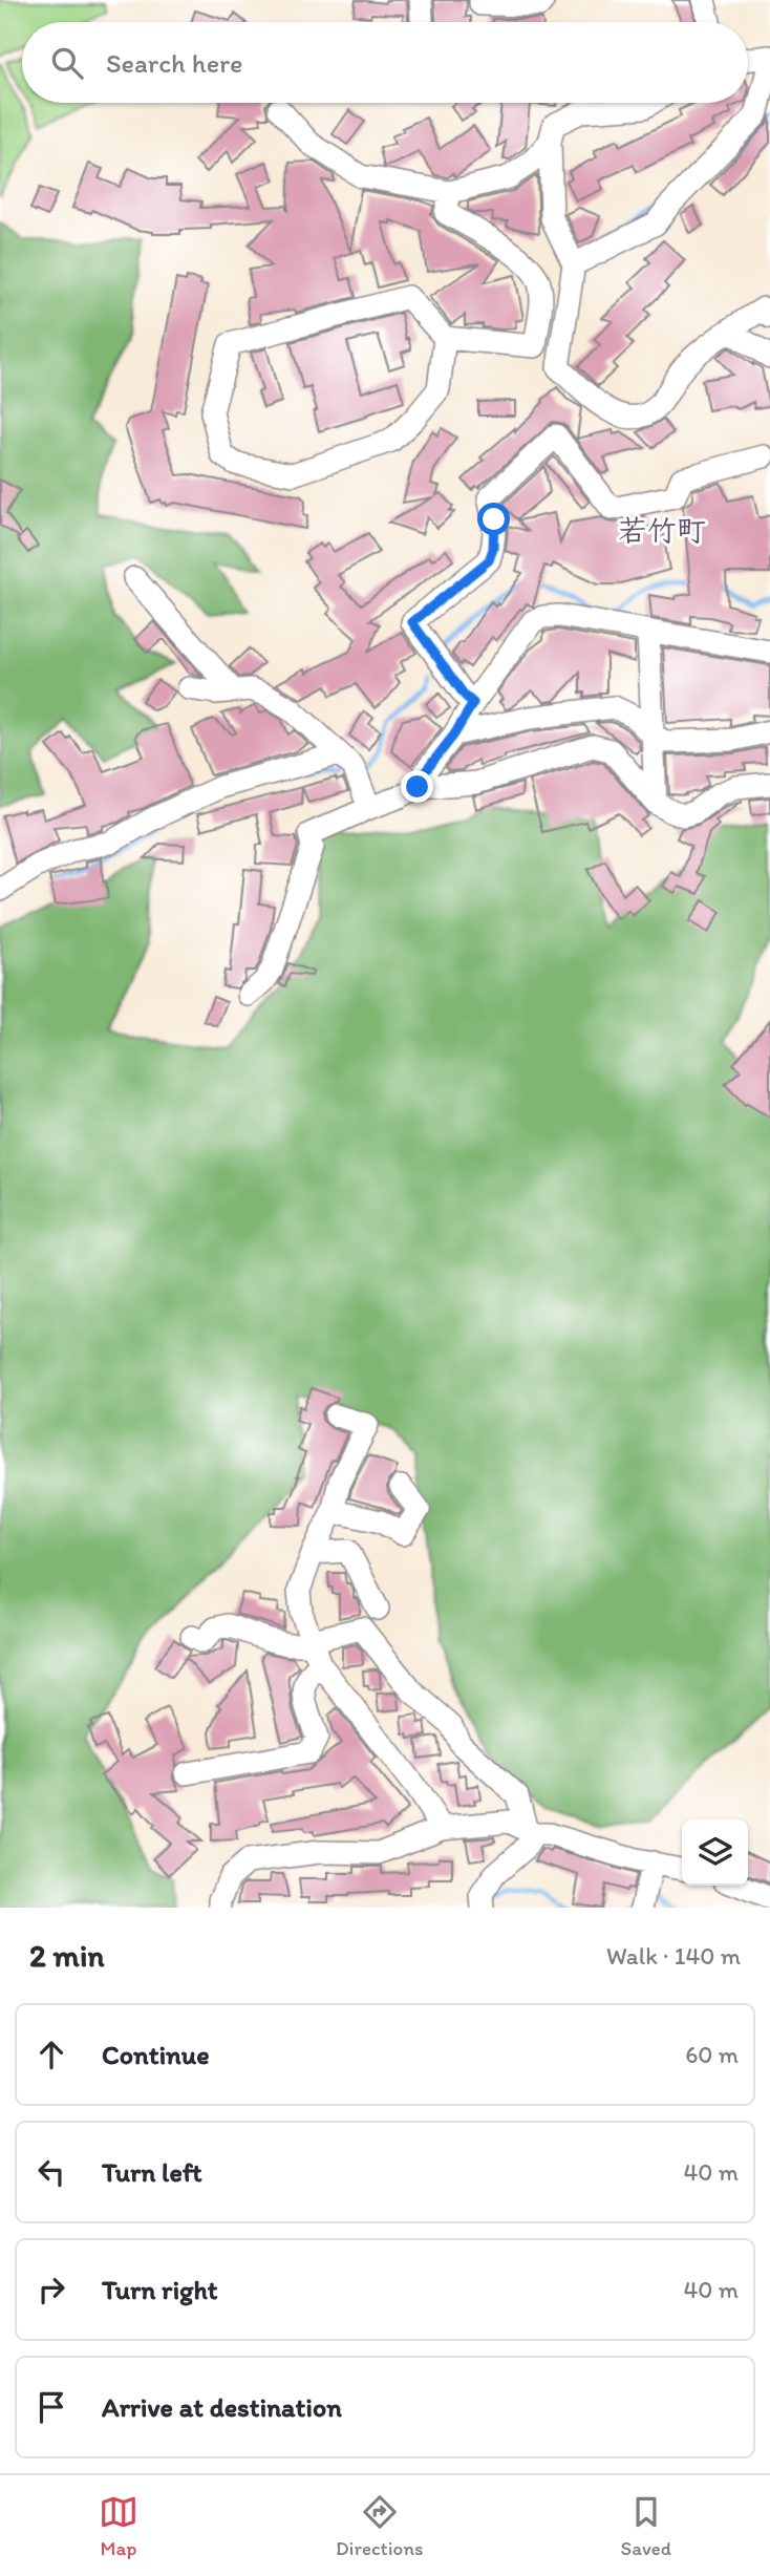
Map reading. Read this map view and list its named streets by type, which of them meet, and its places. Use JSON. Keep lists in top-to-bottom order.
{
  "districts": ["若竹町"],
  "page": {
    "search": "Search here",
    "heading": ["2 min", "Walk · 140 m"],
    "list": [
      ["Continue", "60 m"],
      ["Turn left", "40 m"],
      ["Turn right", "40 m"],
      "Arrive at destination"
    ],
    "nav": ["Map", "Directions", "Saved"]
  }
}
